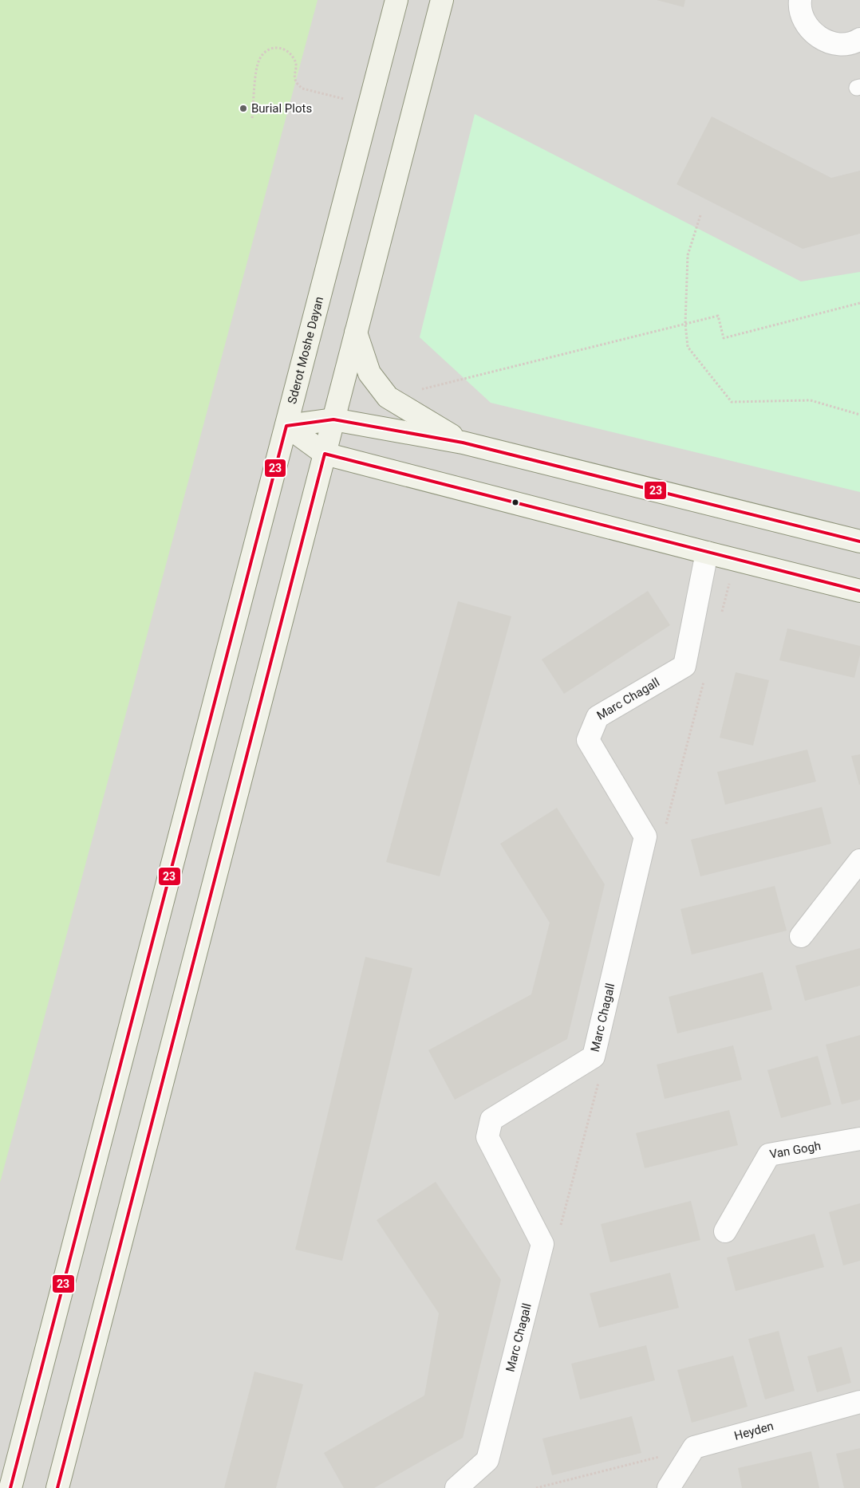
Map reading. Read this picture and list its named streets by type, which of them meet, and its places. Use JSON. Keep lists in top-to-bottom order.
{
  "streets": {
    "main road": ["Sderot Moshe Dayan"],
    "street": ["Marc Chagall", "Van Gogh", "Heyden"]
  },
  "places": ["Burial Plots"],
  "lines": ["transit line 23"]
}
